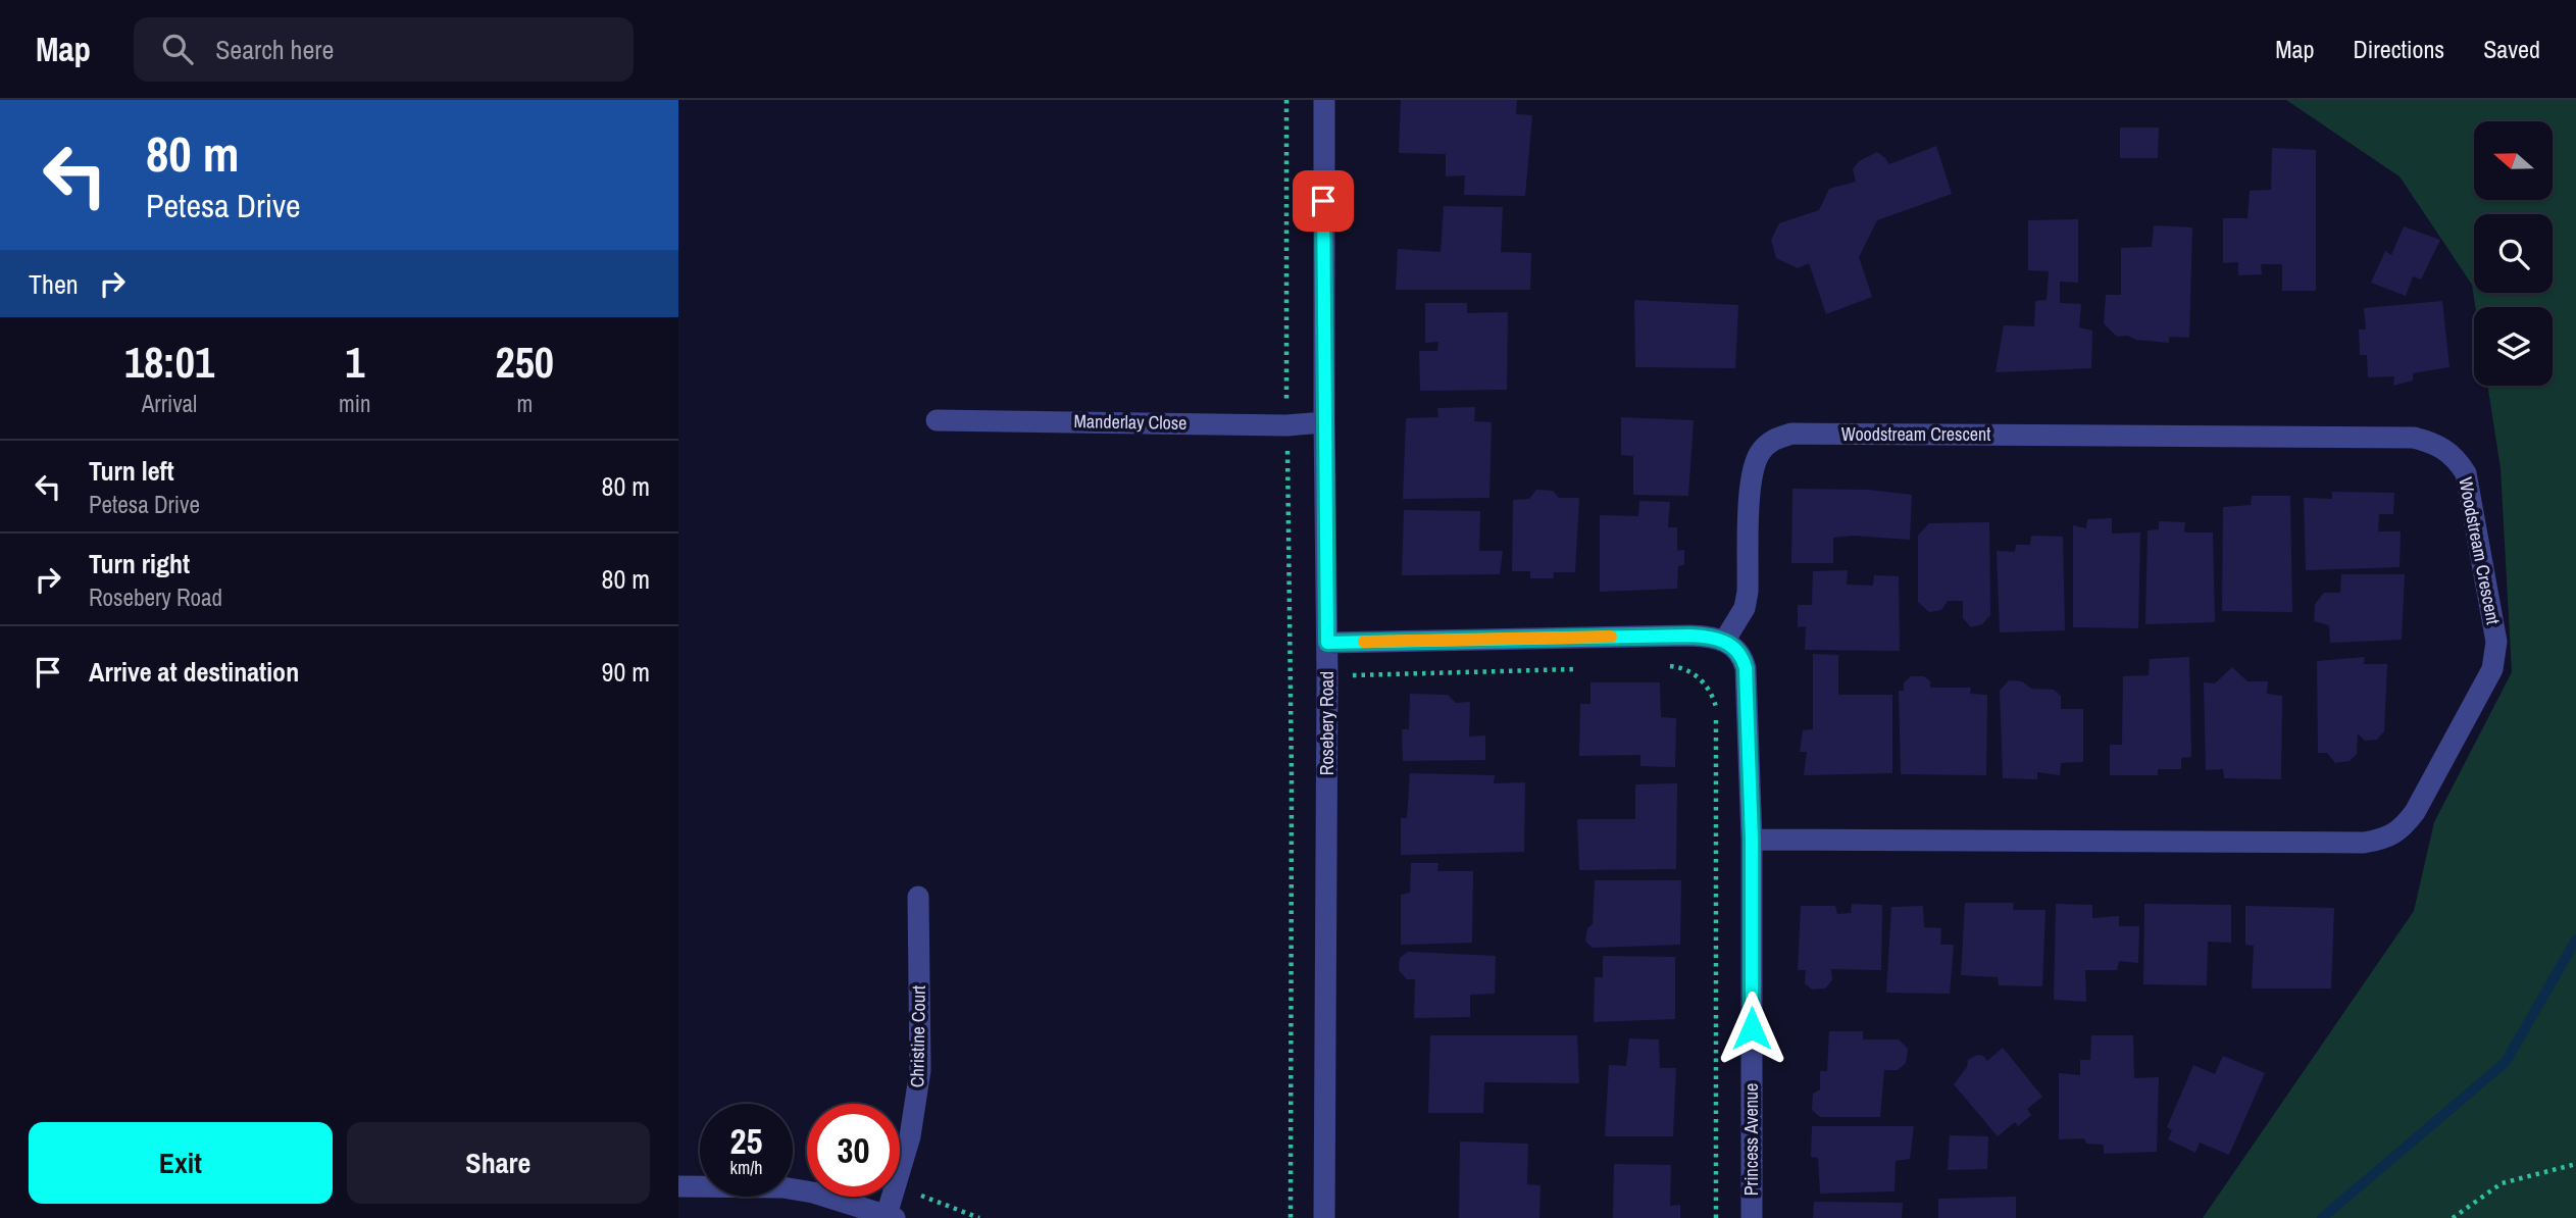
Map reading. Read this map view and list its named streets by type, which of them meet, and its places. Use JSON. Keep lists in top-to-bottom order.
{
  "streets": {
    "street": [
      "Manderlay Close",
      "Woodstream Crescent",
      "Rosebery Road",
      "Christine Court",
      "Princess Avenue"
    ]
  },
  "crossings": [
    ["Manderlay Close", "Rosebery Road"],
    ["Woodstream Crescent", "Princess Avenue"]
  ],
  "north": "left",
  "page": {
    "header": "Map",
    "search": "Search here",
    "nav": ["Map", "Directions", "Saved"],
    "turn": ["80 m", "Petesa Drive"],
    "then": "Then",
    "eta": [
      "18:01",
      "Arrival",
      "1",
      "min",
      "250",
      "m"
    ],
    "list": [
      {
        "name": "Turn left",
        "note": "Petesa Drive",
        "value": "80 m"
      },
      {
        "name": "Turn right",
        "note": "Rosebery Road",
        "value": "80 m"
      },
      {
        "name": "Arrive at destination",
        "value": "90 m"
      }
    ],
    "speed": "25 km/h",
    "limit": "30",
    "buttons": ["Exit", "Share"]
  }
}
